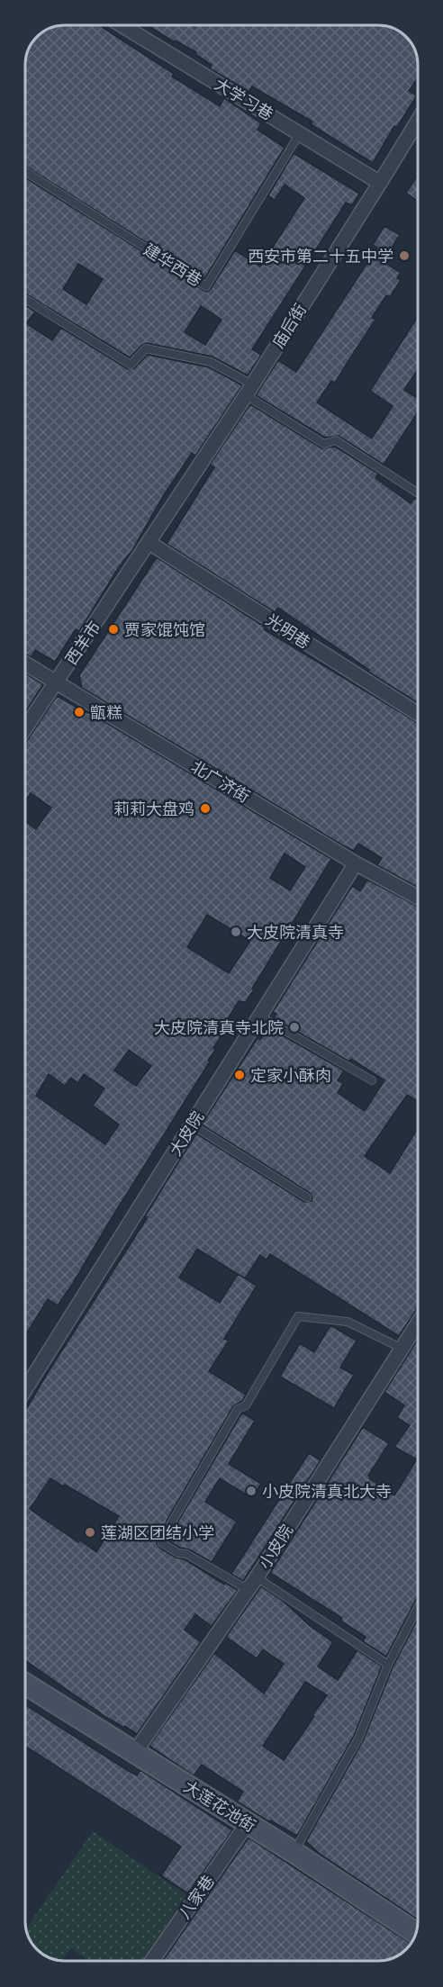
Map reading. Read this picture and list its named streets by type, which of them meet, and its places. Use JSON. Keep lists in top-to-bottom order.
{
  "streets": {
    "street": [
      "大学习巷",
      "庙后街",
      "光明巷",
      "西羊市",
      "北广济街",
      "大皮院",
      "小皮院",
      "大莲花池街",
      "八家巷"
    ],
    "lane": ["建华西巷"]
  },
  "crossings": [
    ["大学习巷", "建华西巷"],
    ["大学习巷", "庙后街"],
    ["庙后街", "光明巷"],
    ["庙后街", "西羊市"],
    ["光明巷", "西羊市"],
    ["西羊市", "北广济街"],
    ["北广济街", "大皮院"],
    ["小皮院", "大莲花池街"],
    ["大莲花池街", "八家巷"]
  ],
  "places": [
    "西安市第二十五中学",
    "贾家馄饨馆",
    "甑糕",
    "莉莉大盘鸡",
    "大皮院清真寺",
    "大皮院清真寺北院",
    "定家小酥肉",
    "小皮院清真北大寺",
    "莲湖区团结小学"
  ]
}
